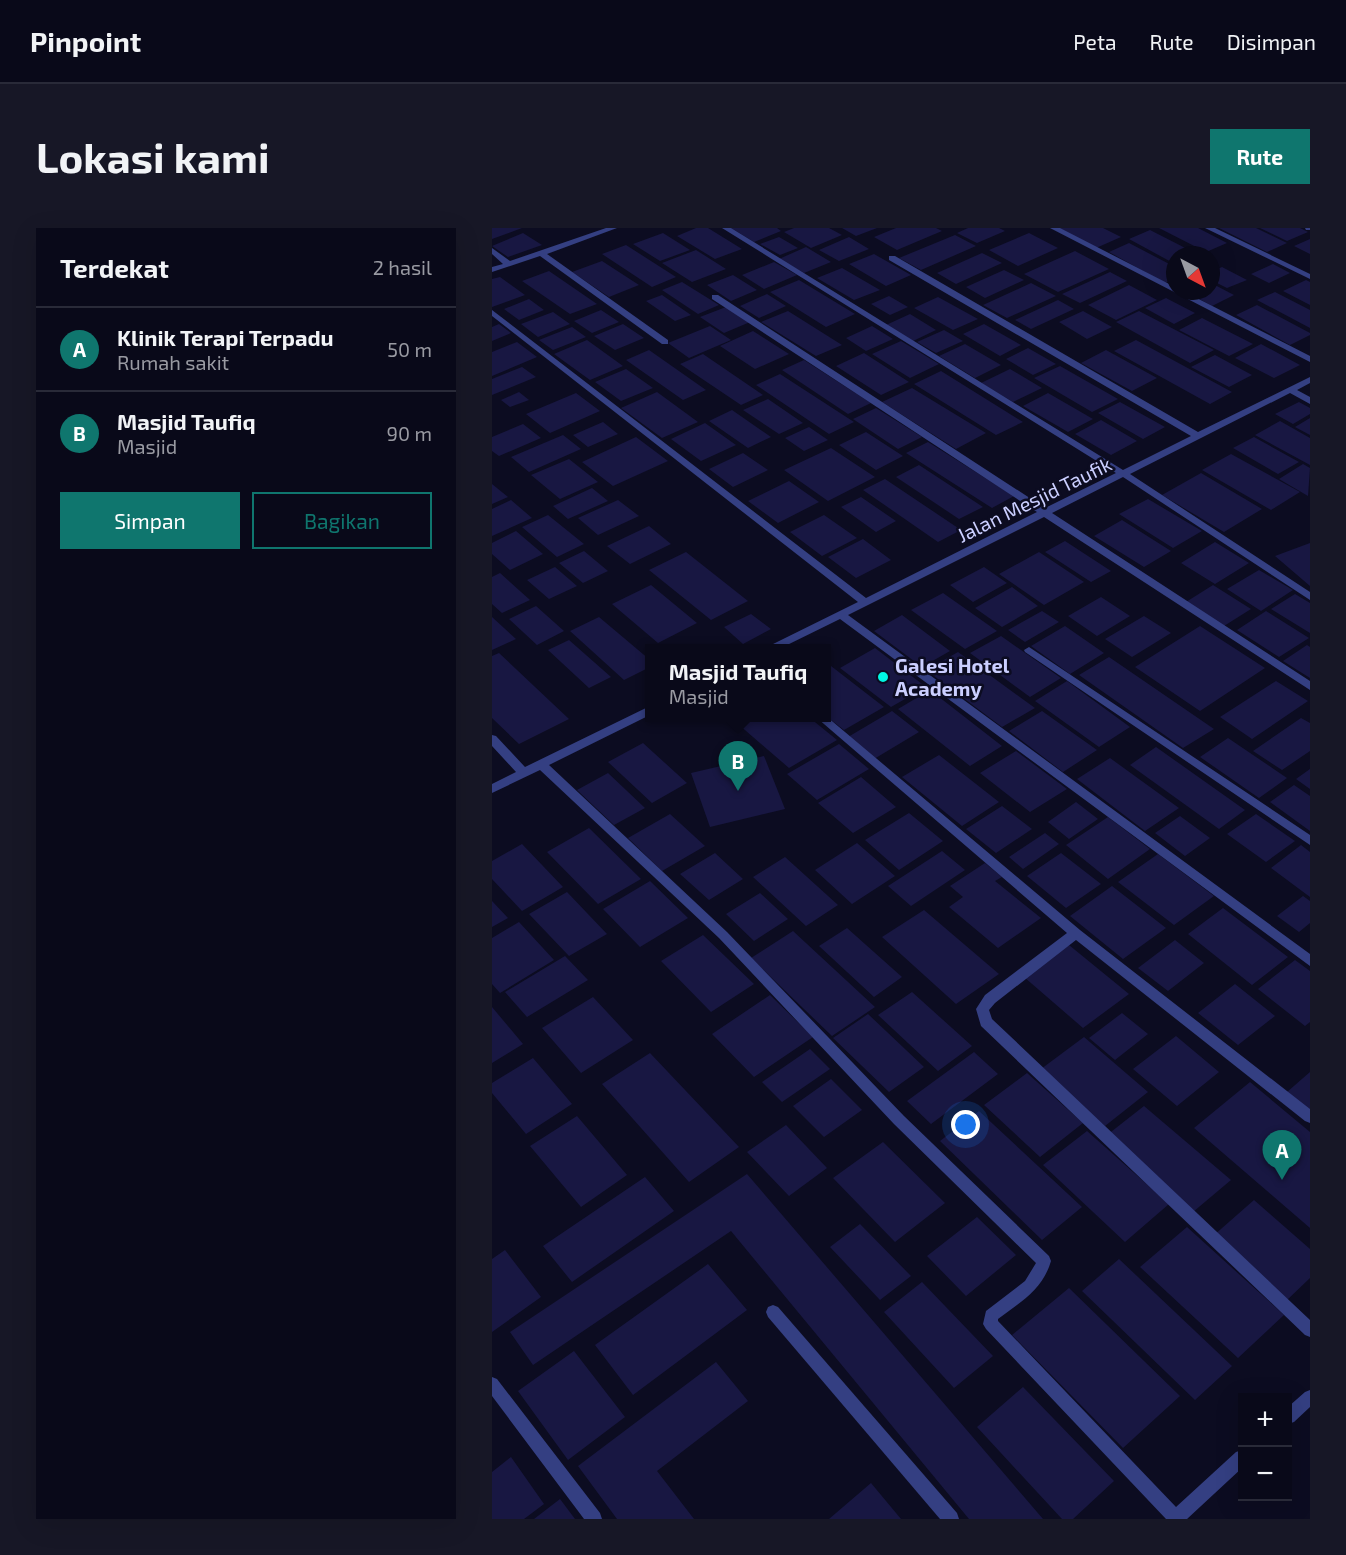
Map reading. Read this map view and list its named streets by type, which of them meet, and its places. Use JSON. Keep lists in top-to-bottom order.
{
  "streets": {
    "street": ["Jalan Mesjid Taufik"]
  },
  "places": ["Galesi Hotel Academy"],
  "north": "bottom right",
  "page": {
    "header": "Pinpoint",
    "nav": ["Peta", "Rute", "Disimpan"],
    "buttons": [
      "Rute",
      ["Simpan", "Bagikan"]
    ],
    "title": "Lokasi kami",
    "heading": ["Terdekat", "2 hasil"],
    "list": [
      {
        "mark": "A",
        "name": "Klinik Terapi Terpadu",
        "note": "Rumah sakit",
        "value": "50 m"
      },
      {
        "mark": "B",
        "name": "Masjid Taufiq",
        "note": "Masjid",
        "value": "90 m"
      }
    ],
    "popup": ["Masjid Taufiq", "Masjid"],
    "pins": ["B", "A"],
    "map_buttons": ["+", "−"]
  }
}
